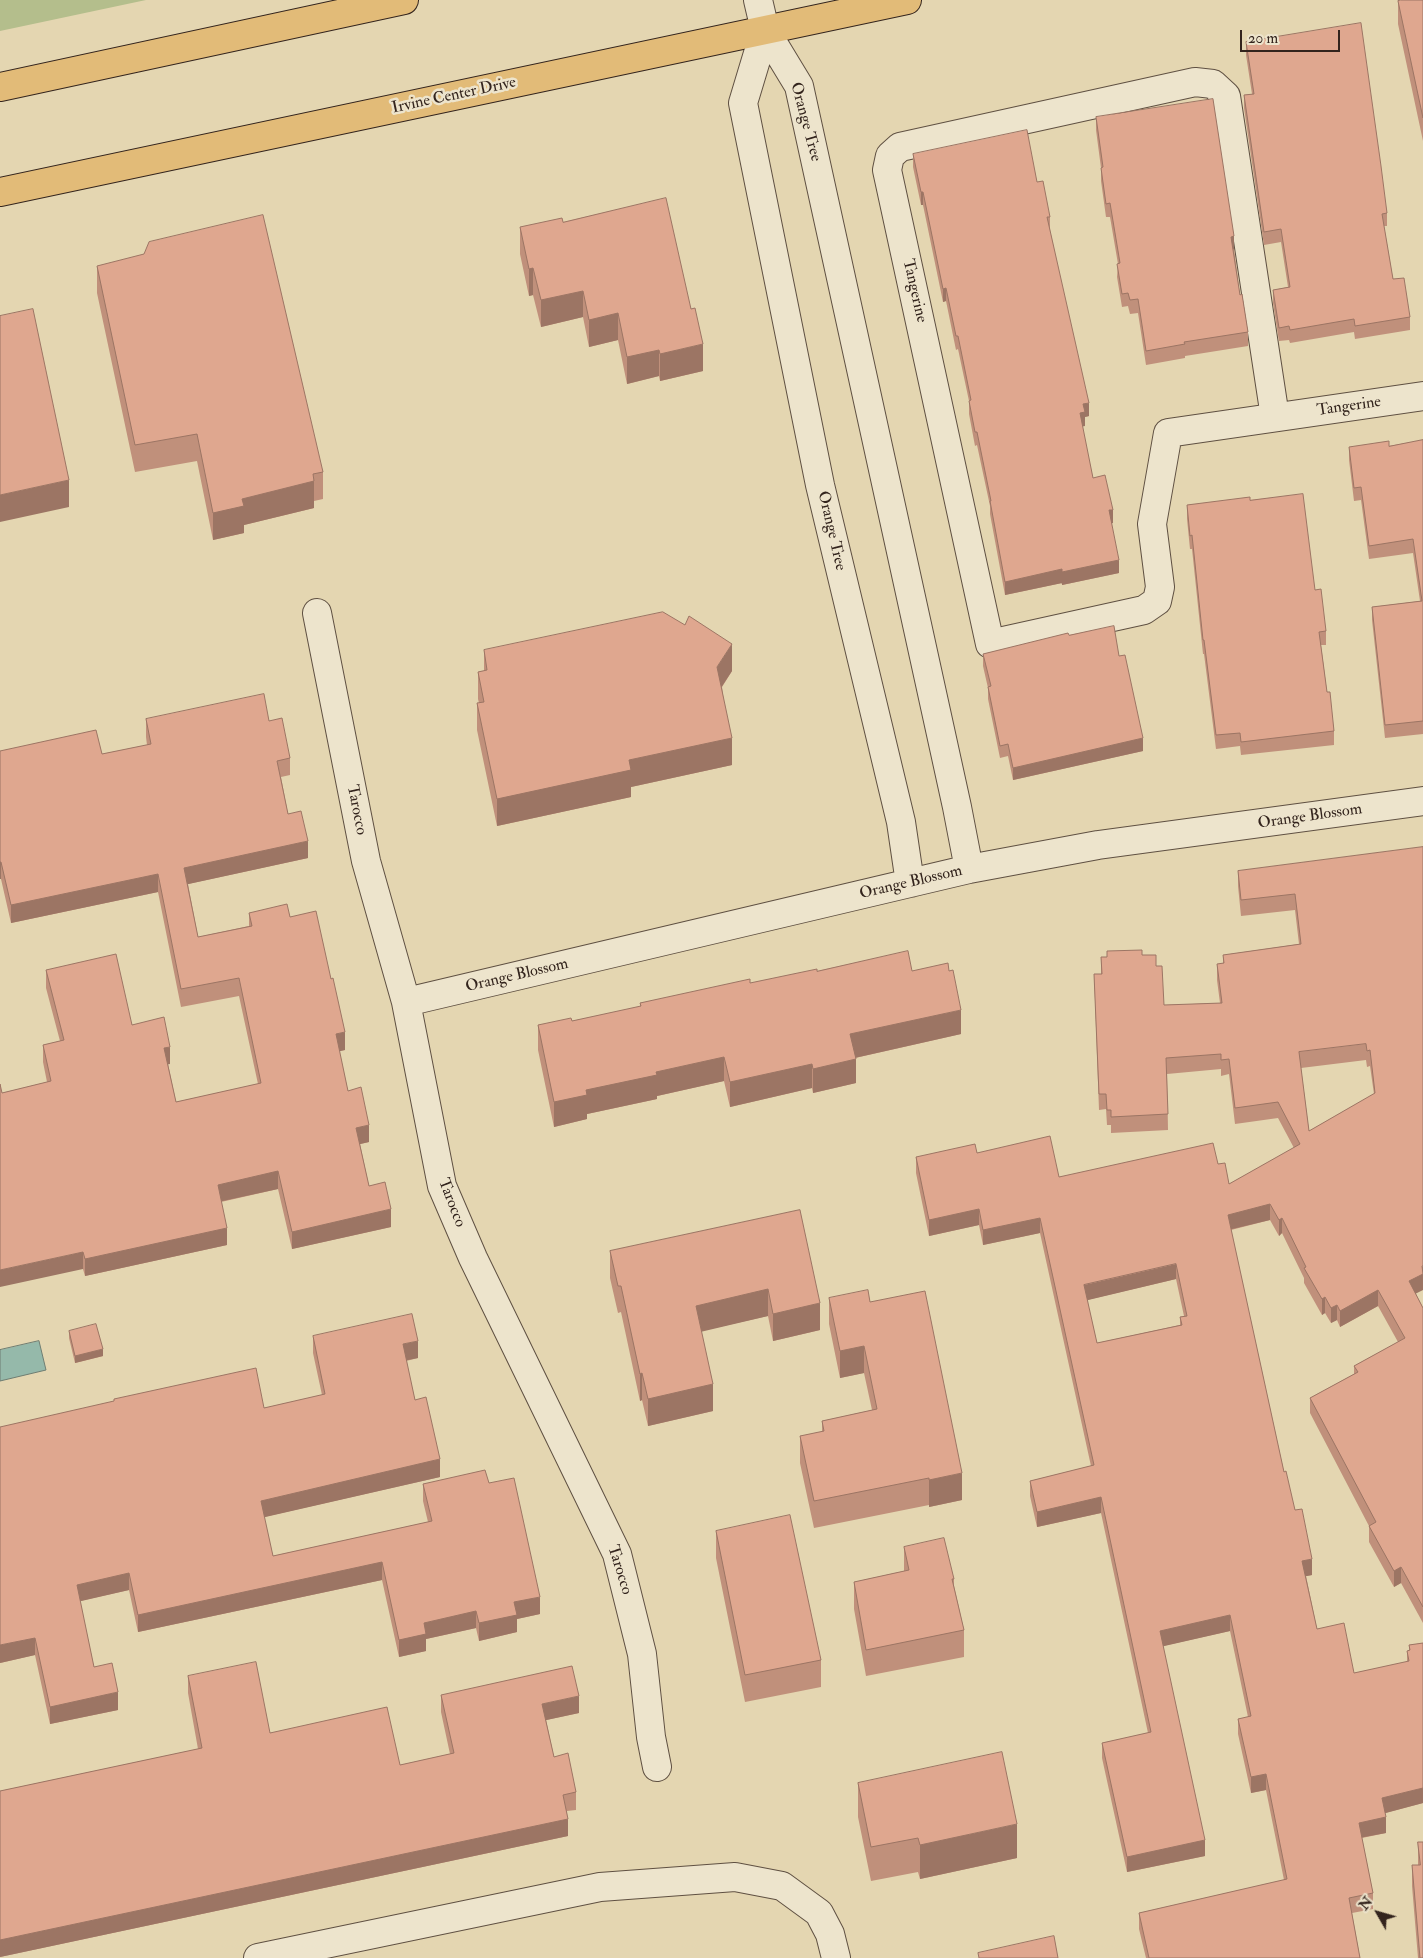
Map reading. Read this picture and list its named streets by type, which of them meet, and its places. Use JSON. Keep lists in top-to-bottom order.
{
  "streets": {
    "main road": ["Irvine Center Drive"],
    "street": [
      "Orange Tree",
      "Tangerine",
      "Tarocco",
      "Orange Blossom"
    ]
  },
  "crossings": [
    ["Irvine Center Drive", "Orange Tree"],
    ["Orange Tree", "Orange Blossom"],
    ["Tarocco", "Orange Blossom"]
  ],
  "scale_bar": "20 m",
  "north": "top left"
}
